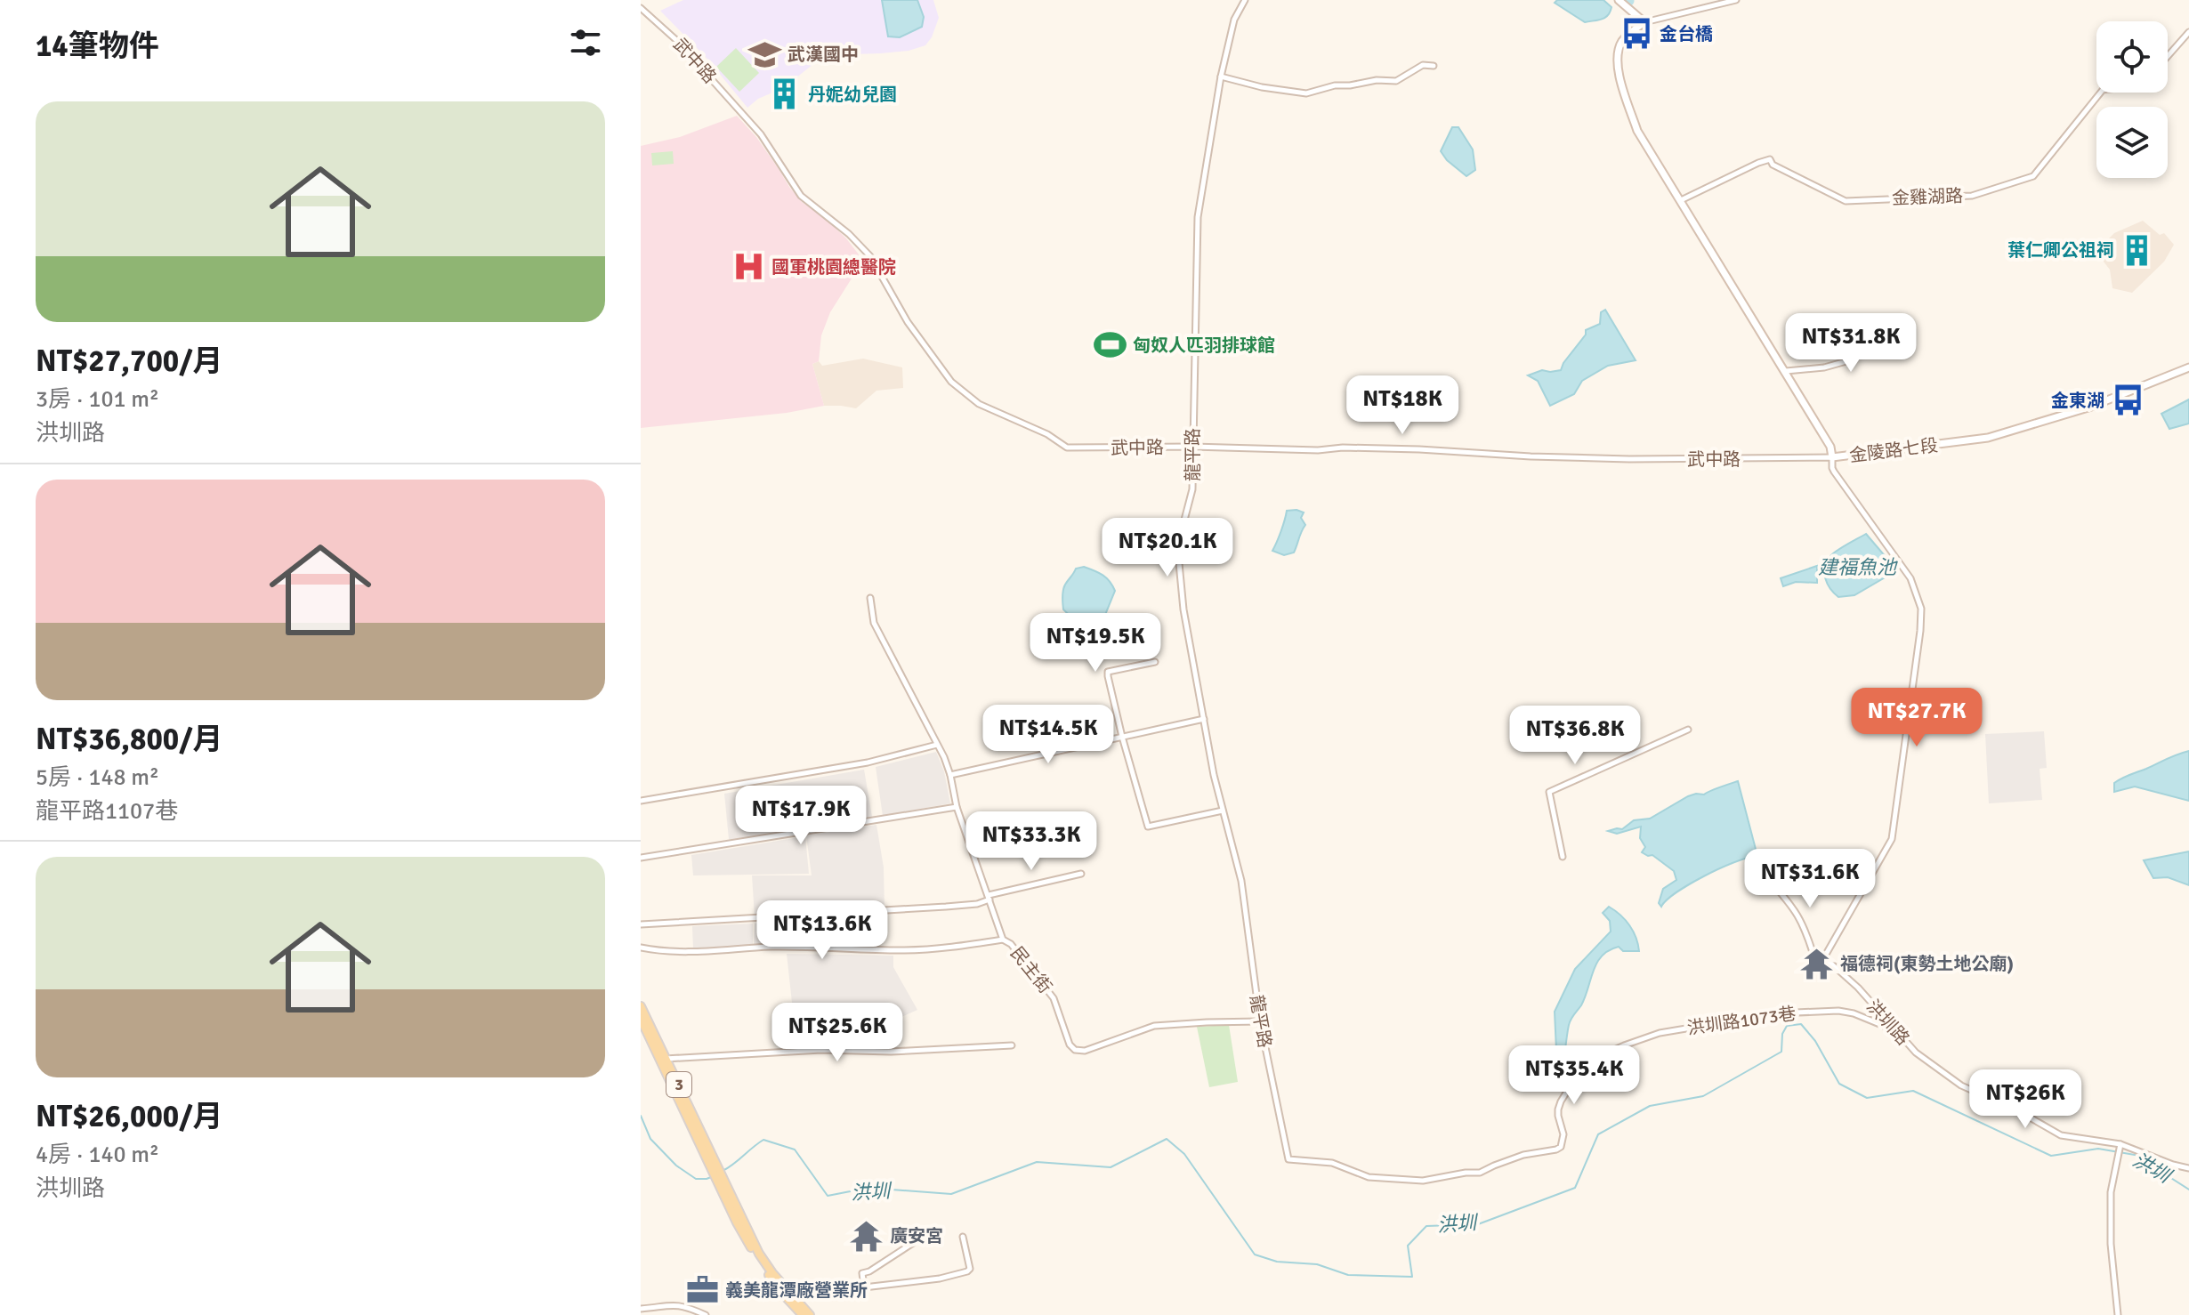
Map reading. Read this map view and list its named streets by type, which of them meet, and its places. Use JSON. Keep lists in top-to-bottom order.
{
  "streets": {
    "main road": ["3"],
    "street": [
      "武中路",
      "金雞湖路",
      "金陵路七段",
      "龍平路",
      "民主街",
      "洪圳路1073巷",
      "洪圳路"
    ]
  },
  "crossings": [
    ["武中路", "金陵路七段"],
    ["武中路", "龍平路"],
    ["金雞湖路", "金陵路七段"],
    ["龍平路", "民主街"],
    ["龍平路", "洪圳路1073巷"],
    ["洪圳路1073巷", "洪圳路"]
  ],
  "water": ["建福魚池", "洪圳"],
  "places": {
    "bus stop": ["金台橋", "金東湖"],
    "school or university": ["武漢國中"],
    "building": ["丹妮幼兒園", "葉仁卿公祖祠"],
    "hospital": ["國軍桃園總醫院"],
    "sports": ["匈奴人匹羽排球館"],
    "temple": ["福德祠(東勢土地公廟)", "廣安宮"],
    "office": ["義美龍潭廠營業所"]
  },
  "page": {
    "heading": "14筆物件",
    "list": [
      {
        "name": "NT$27,700/月",
        "note": "3房 · 101 m² · 洪圳路"
      },
      {
        "name": "NT$36,800/月",
        "note": "5房 · 148 m² · 龍平路1107巷"
      },
      {
        "name": "NT$26,000/月",
        "note": "4房 · 140 m² · 洪圳路"
      }
    ],
    "price": [
      "NT$31.8K",
      "NT$18K",
      "NT$20.1K",
      "NT$19.5K",
      "NT$27.7K",
      "NT$14.5K",
      "NT$36.8K",
      "NT$17.9K",
      "NT$33.3K",
      "NT$31.6K",
      "NT$13.6K",
      "NT$25.6K",
      "NT$35.4K",
      "NT$26K"
    ]
  }
}
